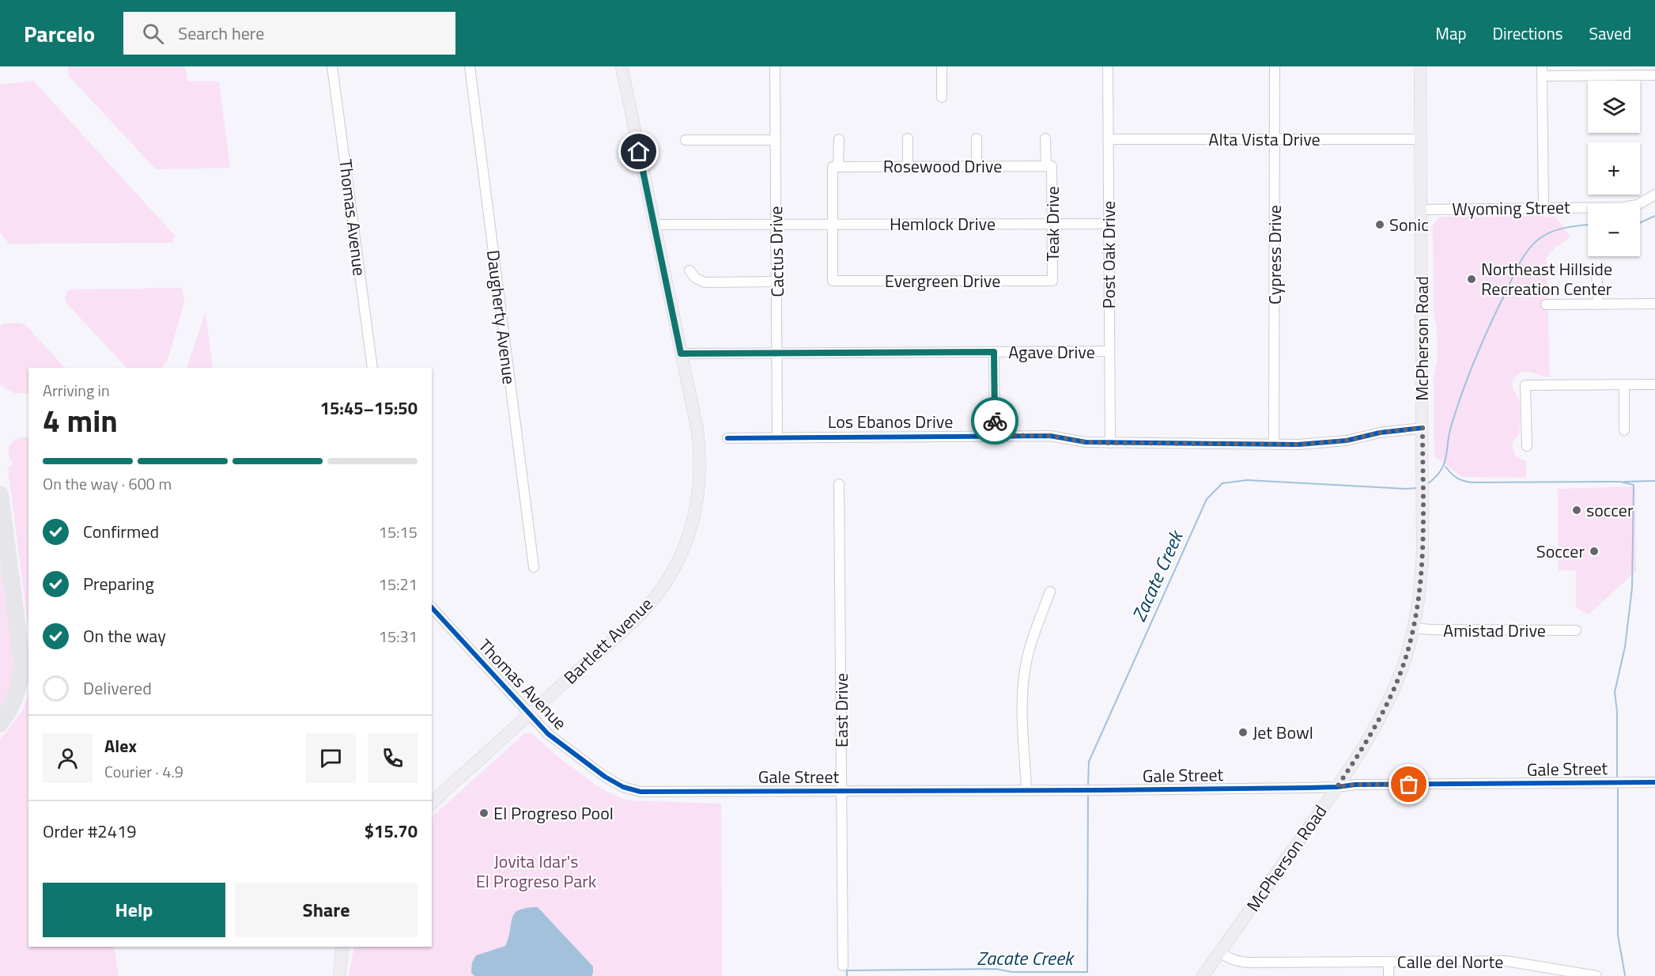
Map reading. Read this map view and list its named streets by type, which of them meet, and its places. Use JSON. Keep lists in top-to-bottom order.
{
  "streets": {
    "main road": ["McPherson Road", "Bartlett Avenue"],
    "street": [
      "Alta Vista Drive",
      "Rosewood Drive",
      "Wyoming Street",
      "Thomas Avenue",
      "Hemlock Drive",
      "Teak Drive",
      "Cactus Drive",
      "Post Oak Drive",
      "Cypress Drive",
      "Evergreen Drive",
      "Daugherty Avenue",
      "Agave Drive",
      "Los Ebanos Drive",
      "Amistad Drive",
      "East Drive",
      "Gale Street",
      "Calle del Norte"
    ]
  },
  "crossings": [
    ["Alta Vista Drive", "Post Oak Drive"],
    ["Alta Vista Drive", "Cypress Drive"],
    ["Alta Vista Drive", "McPherson Road"],
    ["Rosewood Drive", "Teak Drive"],
    ["Wyoming Street", "McPherson Road"],
    ["Thomas Avenue", "Bartlett Avenue"],
    ["Thomas Avenue", "Gale Street"],
    ["Hemlock Drive", "Teak Drive"],
    ["Hemlock Drive", "Cactus Drive"],
    ["Hemlock Drive", "Post Oak Drive"],
    ["Hemlock Drive", "Evergreen Drive"],
    ["Hemlock Drive", "Bartlett Avenue"],
    ["Teak Drive", "Evergreen Drive"],
    ["Cactus Drive", "Agave Drive"],
    ["Cactus Drive", "Los Ebanos Drive"],
    ["Post Oak Drive", "Agave Drive"],
    ["Post Oak Drive", "Los Ebanos Drive"],
    ["Cypress Drive", "Los Ebanos Drive"],
    ["McPherson Road", "Los Ebanos Drive"],
    ["McPherson Road", "Amistad Drive"],
    ["McPherson Road", "Gale Street"],
    ["McPherson Road", "Calle del Norte"],
    ["Agave Drive", "Bartlett Avenue"],
    ["East Drive", "Gale Street"]
  ],
  "water": ["Zacate Creek"],
  "parks": ["Jovita Idar's El Progreso Park"],
  "places": [
    "Sonic",
    "Northeast Hillside Recreation Center",
    "soccer",
    "Soccer",
    "Jet Bowl",
    "El Progreso Pool"
  ],
  "page": {
    "header": "Parcelo",
    "search": "Search here",
    "nav": ["Map", "Directions", "Saved"],
    "map_buttons": ["+", "−"],
    "heading": ["4 min", "Arriving in", "15:45–15:50"],
    "panel": [
      "Alex",
      "Courier · 4.9",
      "Order #2419",
      "$15.70"
    ],
    "bar": "On the way · 600 m",
    "list": [
      ["Confirmed", "15:15"],
      ["Preparing", "15:21"],
      ["On the way", "15:31"],
      "Delivered"
    ],
    "buttons": ["Help", "Share"]
  }
}
